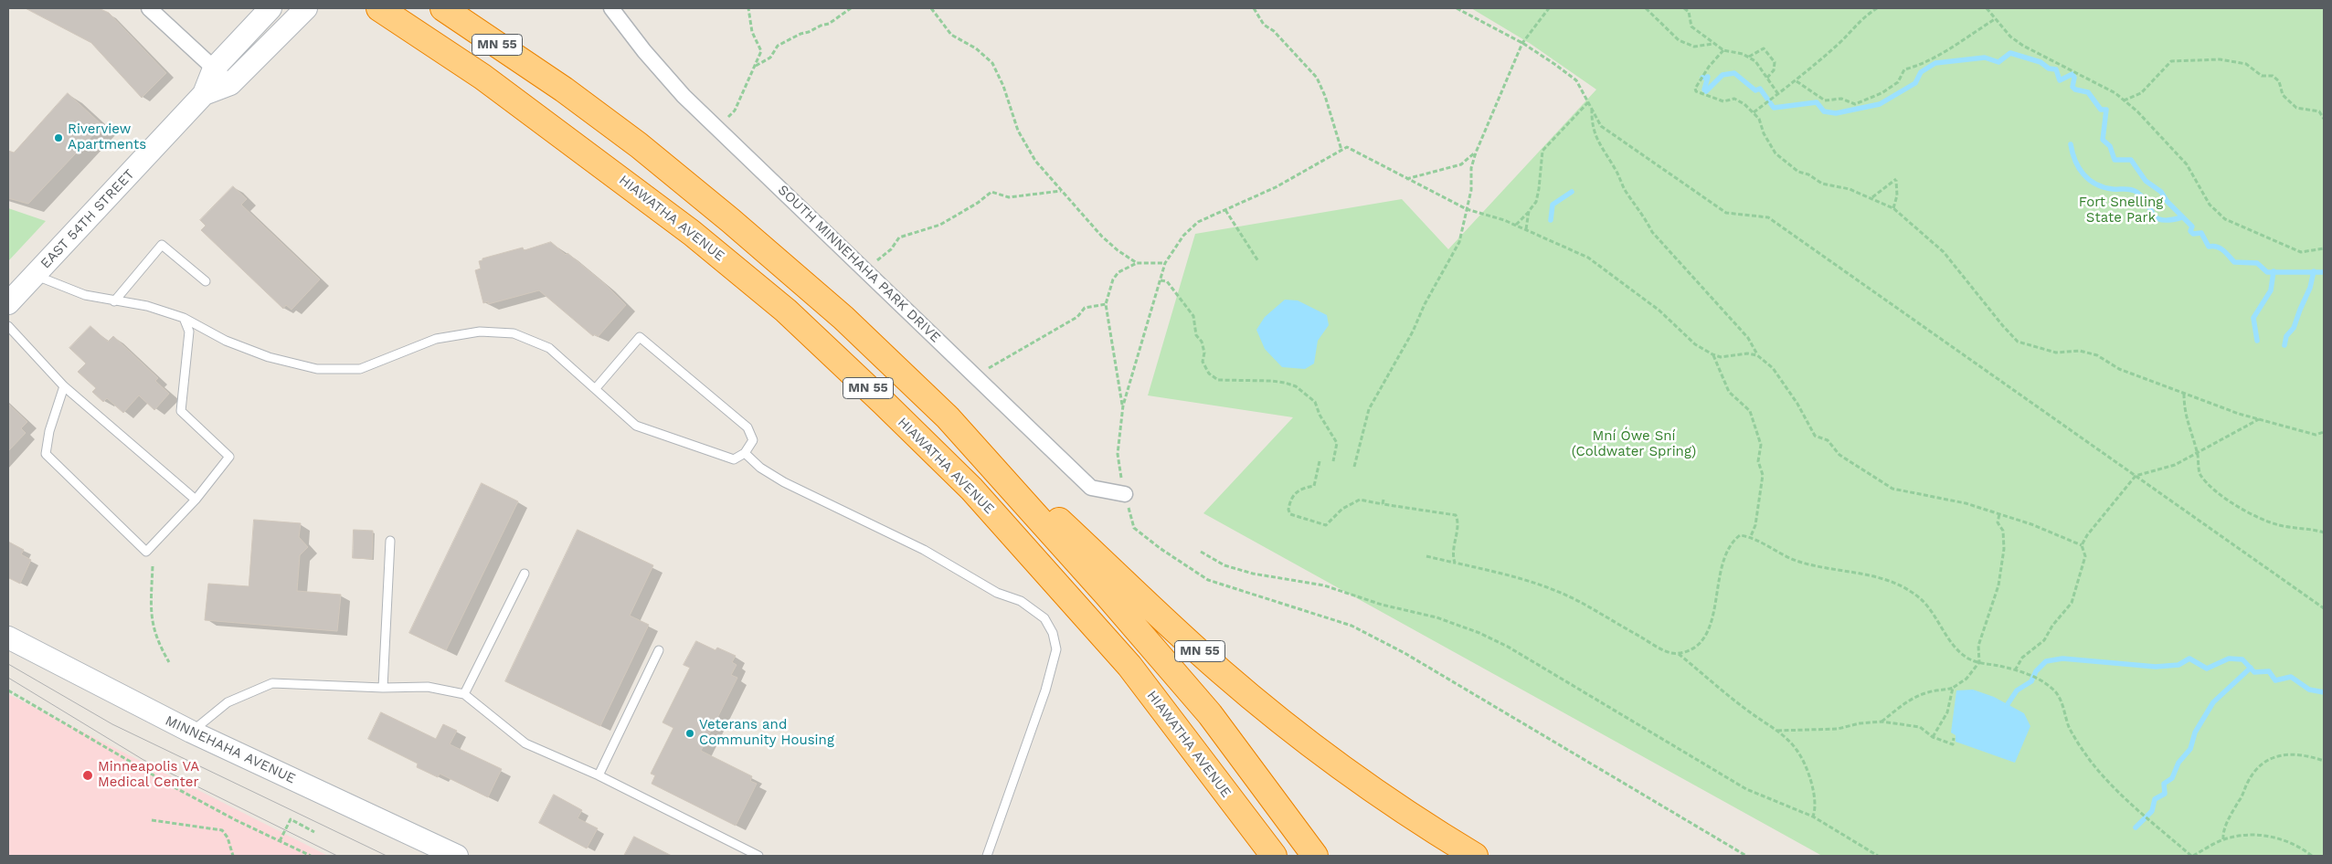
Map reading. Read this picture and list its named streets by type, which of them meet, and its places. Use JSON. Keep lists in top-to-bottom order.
{
  "streets": {
    "highway": ["MN 55", "HIAWATHA AVENUE"],
    "street": ["EAST 54TH STREET", "SOUTH MINNEHAHA PARK DRIVE", "MINNEHAHA AVENUE"]
  },
  "parks": ["Fort Snelling State Park", "Mní Ówe Sní (Coldwater Spring)"],
  "places": ["Riverview Apartments", "Veterans and Community Housing", "Minneapolis VA Medical Center"]
}
